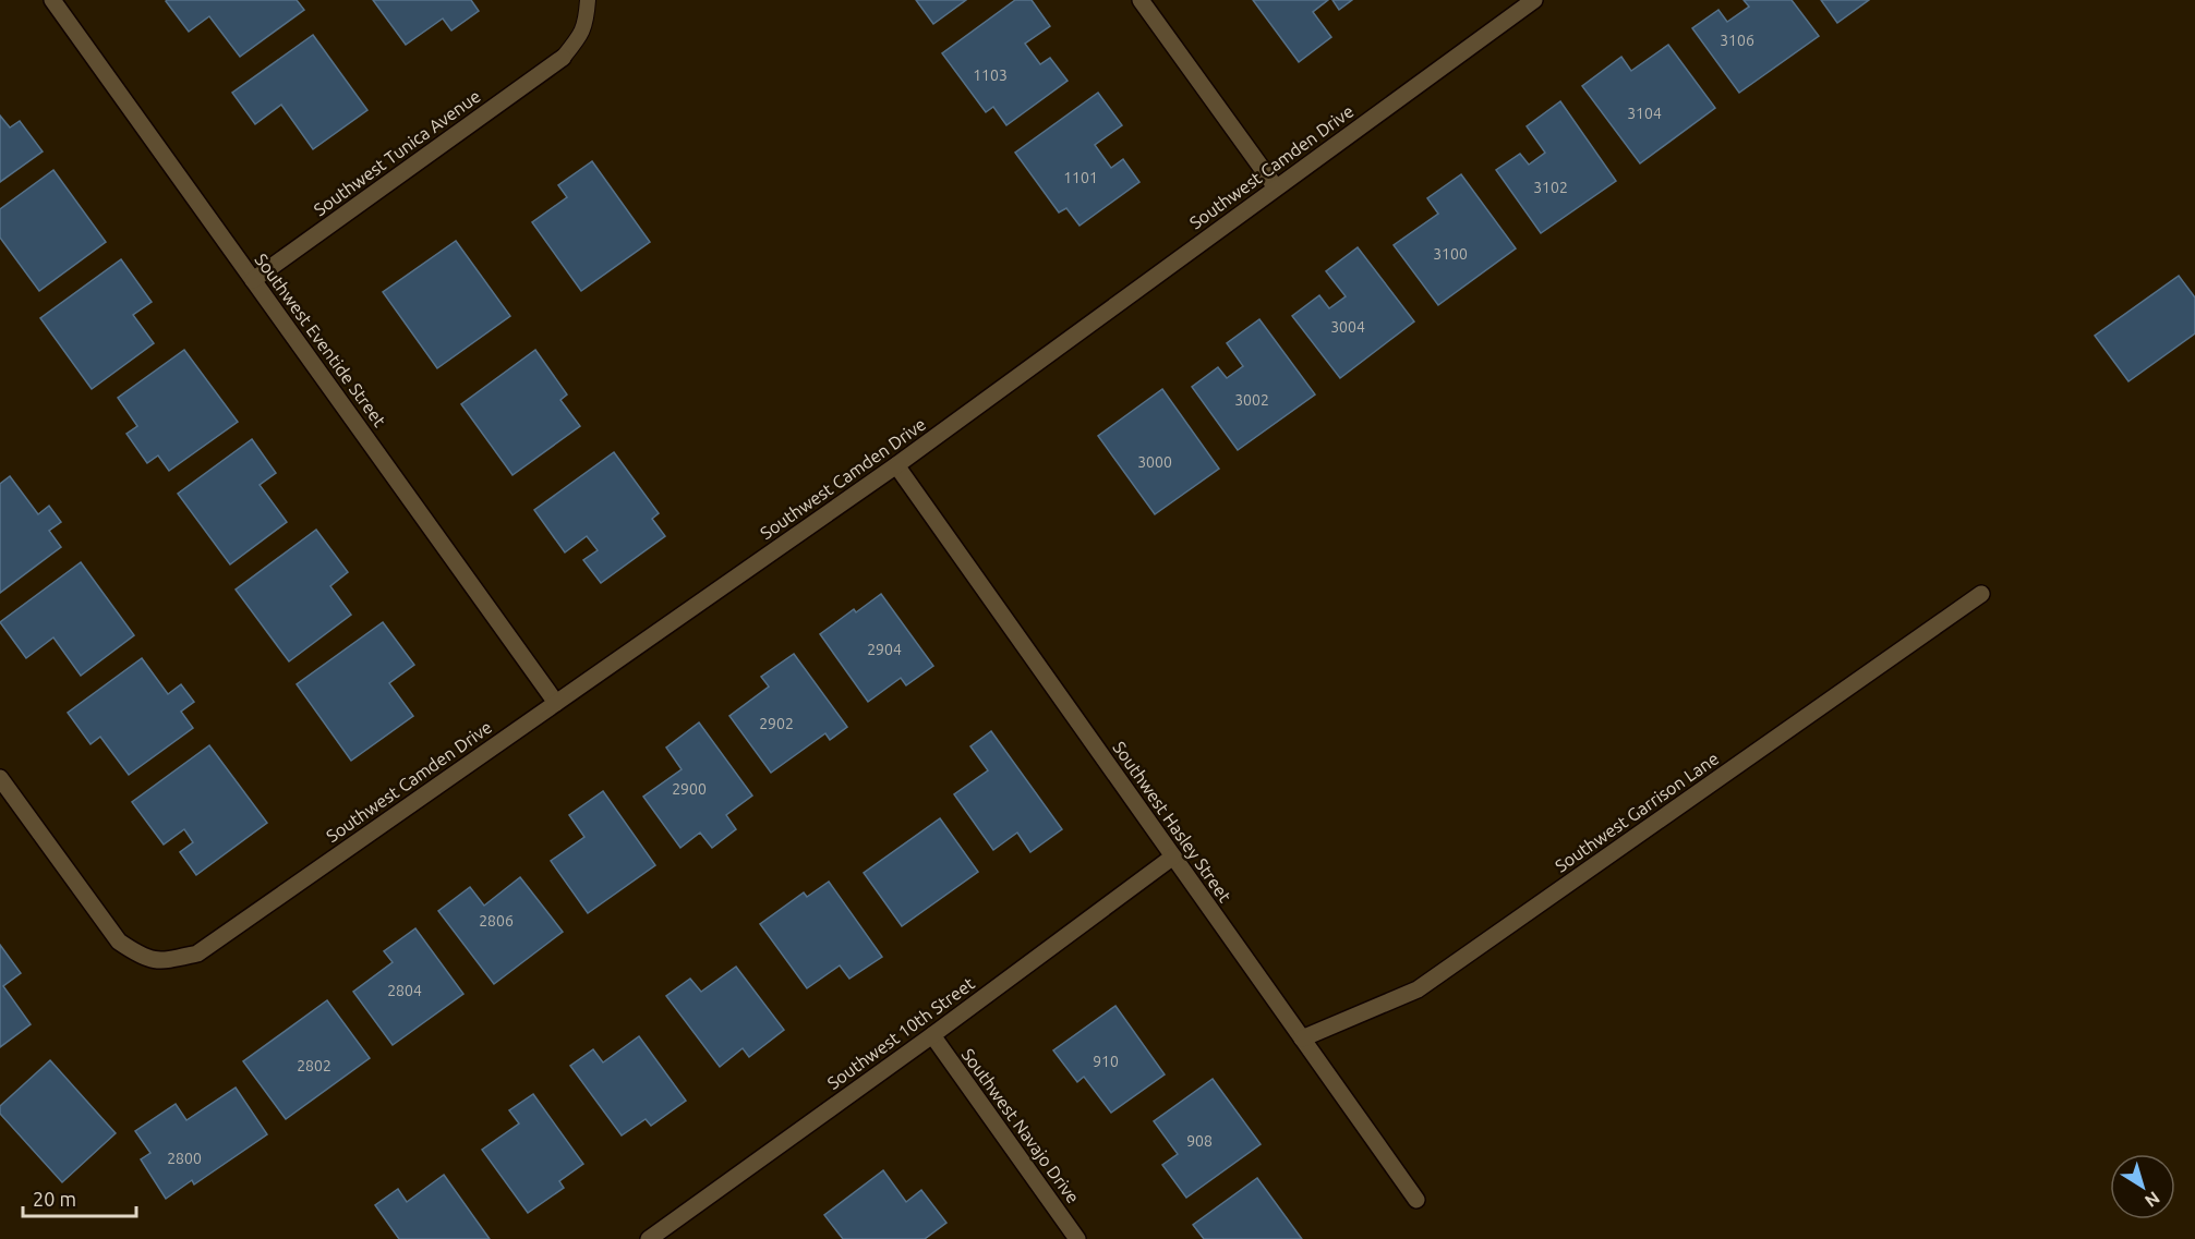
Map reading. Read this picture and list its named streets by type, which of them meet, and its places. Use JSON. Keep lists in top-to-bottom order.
{
  "streets": {
    "street": [
      "Southwest Tunica Avenue",
      "Southwest Camden Drive",
      "Southwest Eventide Street",
      "Southwest Garrison Lane",
      "Southwest Hasley Street",
      "Southwest 10th Street",
      "Southwest Navajo Drive"
    ]
  },
  "crossings": [
    ["Southwest Tunica Avenue", "Southwest Eventide Street"],
    ["Southwest Camden Drive", "Southwest Eventide Street"],
    ["Southwest Camden Drive", "Southwest Hasley Street"],
    ["Southwest Garrison Lane", "Southwest Hasley Street"],
    ["Southwest Hasley Street", "Southwest 10th Street"],
    ["Southwest 10th Street", "Southwest Navajo Drive"]
  ],
  "house_numbers": [
    "3106",
    "1103",
    "3104",
    "1101",
    "3102",
    "3100",
    "3004",
    "3002",
    "3000",
    "2904",
    "2902",
    "2900",
    "2806",
    "2804",
    "910",
    "2802",
    "908",
    "2800"
  ],
  "scale_bar": "20 m",
  "north": "bottom right"
}
